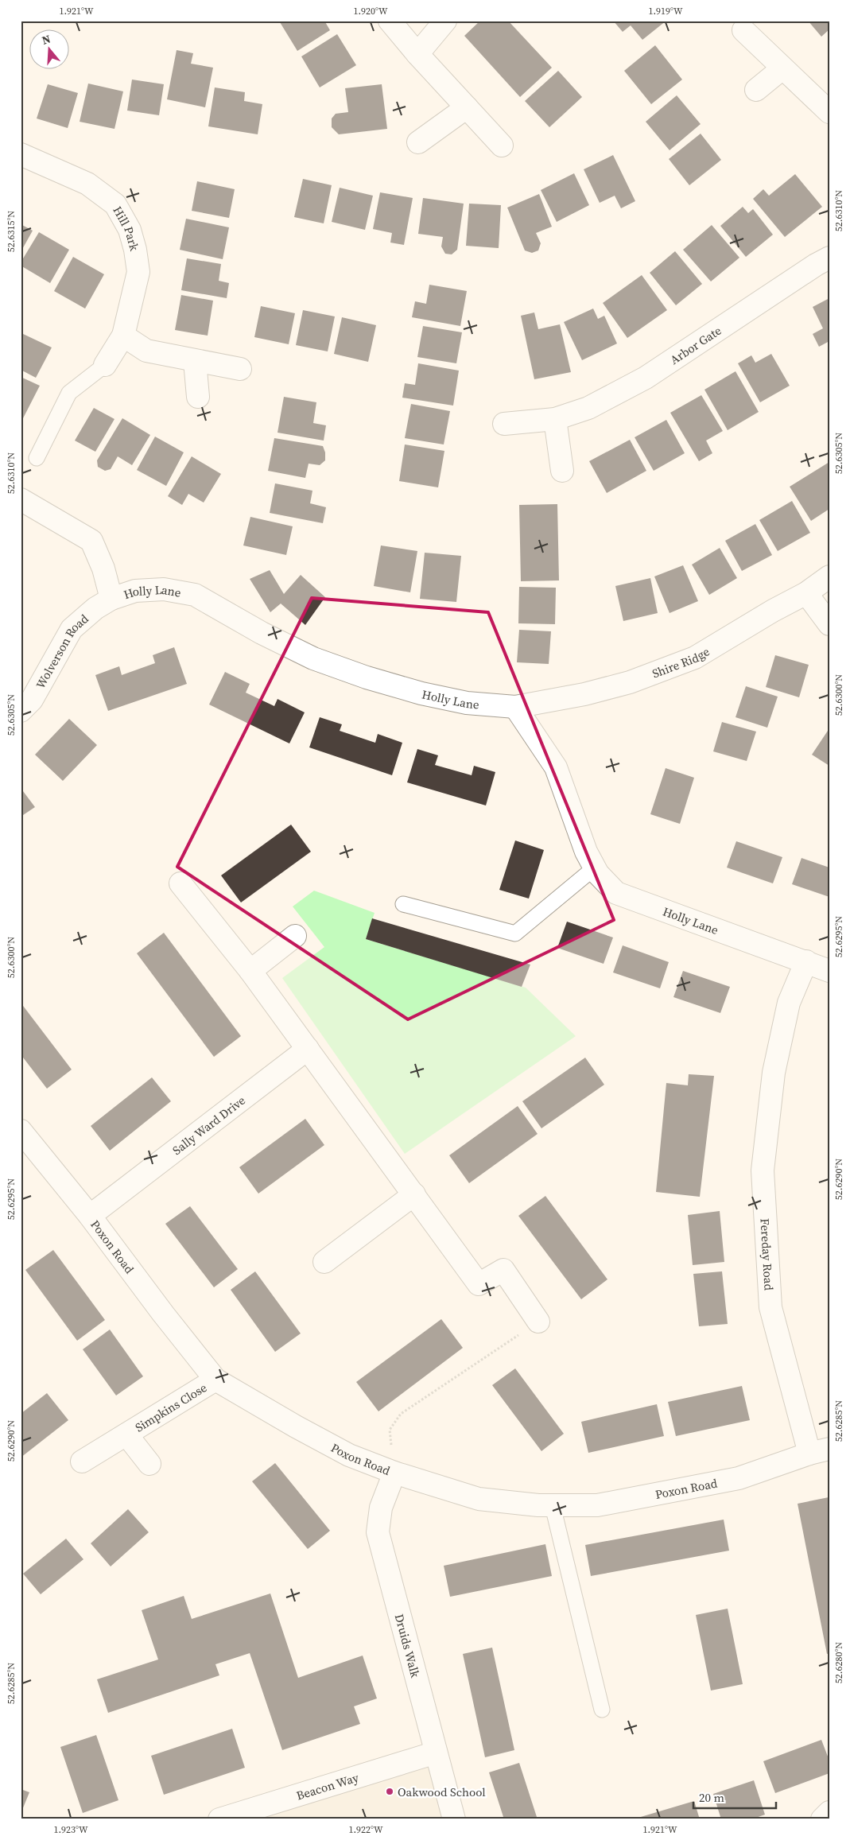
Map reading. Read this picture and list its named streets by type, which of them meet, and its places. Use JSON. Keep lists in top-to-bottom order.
{
  "streets": {
    "street": [
      "Hill Park",
      "Arbor Gate",
      "Holly Lane",
      "Wolverson Road",
      "Shire Ridge",
      "Sally Ward Drive",
      "Poxon Road",
      "Fereday Road",
      "Simpkins Close",
      "Druids Walk",
      "Beacon Way"
    ]
  },
  "crossings": [
    ["Holly Lane", "Wolverson Road"],
    ["Holly Lane", "Shire Ridge"],
    ["Holly Lane", "Fereday Road"],
    ["Sally Ward Drive", "Poxon Road"],
    ["Poxon Road", "Fereday Road"],
    ["Poxon Road", "Simpkins Close"],
    ["Poxon Road", "Druids Walk"],
    ["Druids Walk", "Beacon Way"]
  ],
  "places": ["Oakwood School"],
  "scale_bar": "20 m",
  "north": "top",
  "coordinates": [
    "1.921°W",
    "1.920°W",
    "1.919°W",
    "52.6310°N",
    "52.6315°N",
    "52.6305°N",
    "52.6300°N",
    "52.6295°N",
    "52.6290°N",
    "52.6285°N",
    "52.6280°N",
    "1.923°W",
    "1.922°W"
  ]
}
